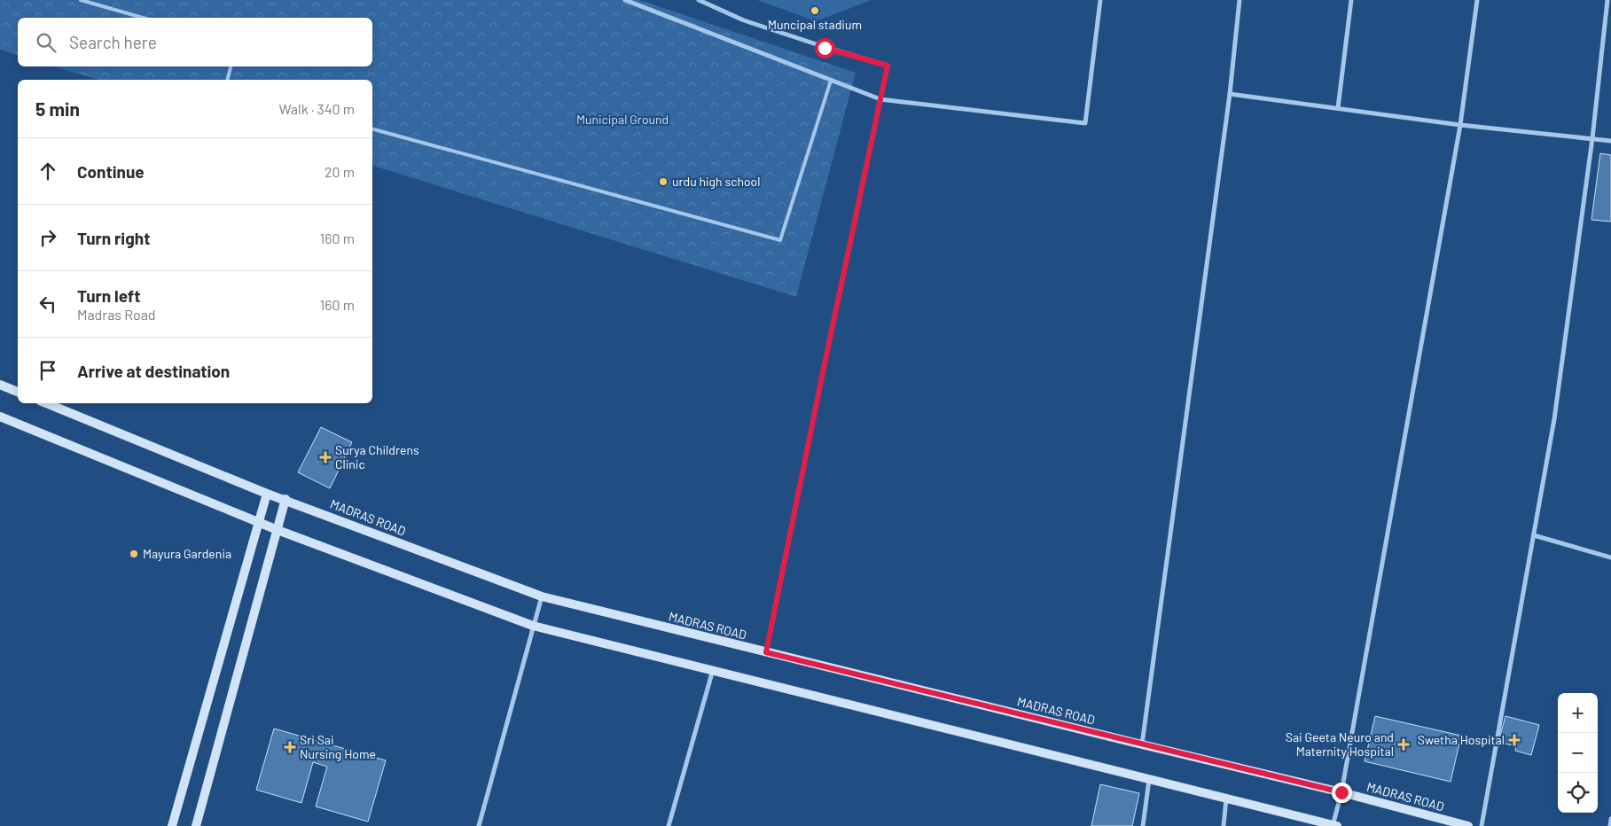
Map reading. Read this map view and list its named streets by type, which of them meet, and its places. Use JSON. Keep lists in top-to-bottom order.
{
  "streets": {
    "main road": ["MADRAS ROAD"]
  },
  "parks": ["Municipal Ground"],
  "places": {
    "other": ["Muncipal stadium", "urdu high school", "Mayura Gardenia"],
    "health": [
      "Surya Childrens Clinic",
      "Swetha Hospital",
      "Sai Geeta Neuro and Maternity Hospital",
      "Sri Sai Nursing Home"
    ]
  },
  "page": {
    "search": "Search here",
    "heading": ["5 min", "Walk · 340 m"],
    "list": [
      ["Continue", "20 m"],
      ["Turn right", "160 m"],
      ["Turn left", "Madras Road", "160 m"],
      "Arrive at destination"
    ],
    "map_buttons": ["+", "−"]
  }
}
